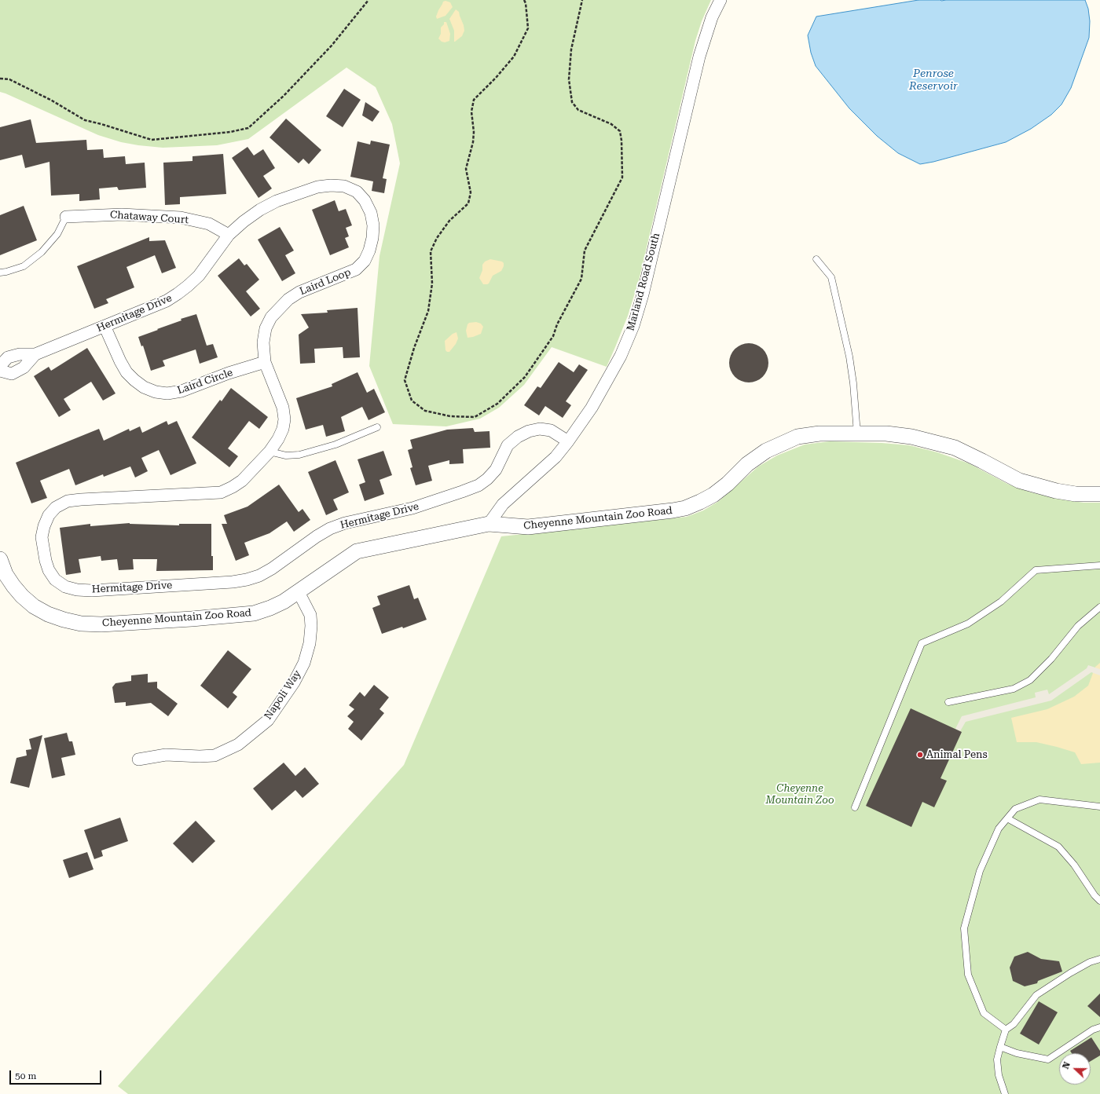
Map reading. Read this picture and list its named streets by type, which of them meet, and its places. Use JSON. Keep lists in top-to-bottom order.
{
  "streets": {
    "street": [
      "Chataway Court",
      "Laird Loop",
      "Marland Road South",
      "Hermitage Drive",
      "Laird Circle",
      "Cheyenne Mountain Zoo Road",
      "Napoli Way"
    ]
  },
  "crossings": [
    ["Chataway Court", "Laird Loop"],
    ["Chataway Court", "Hermitage Drive"],
    ["Laird Loop", "Hermitage Drive"],
    ["Laird Loop", "Laird Circle"],
    ["Marland Road South", "Hermitage Drive"],
    ["Marland Road South", "Cheyenne Mountain Zoo Road"],
    ["Hermitage Drive", "Laird Circle"],
    ["Cheyenne Mountain Zoo Road", "Napoli Way"]
  ],
  "water": ["Penrose Reservoir"],
  "parks": ["Cheyenne Mountain Zoo"],
  "places": ["Animal Pens"],
  "scale_bar": "50 m",
  "north": "left"
}
